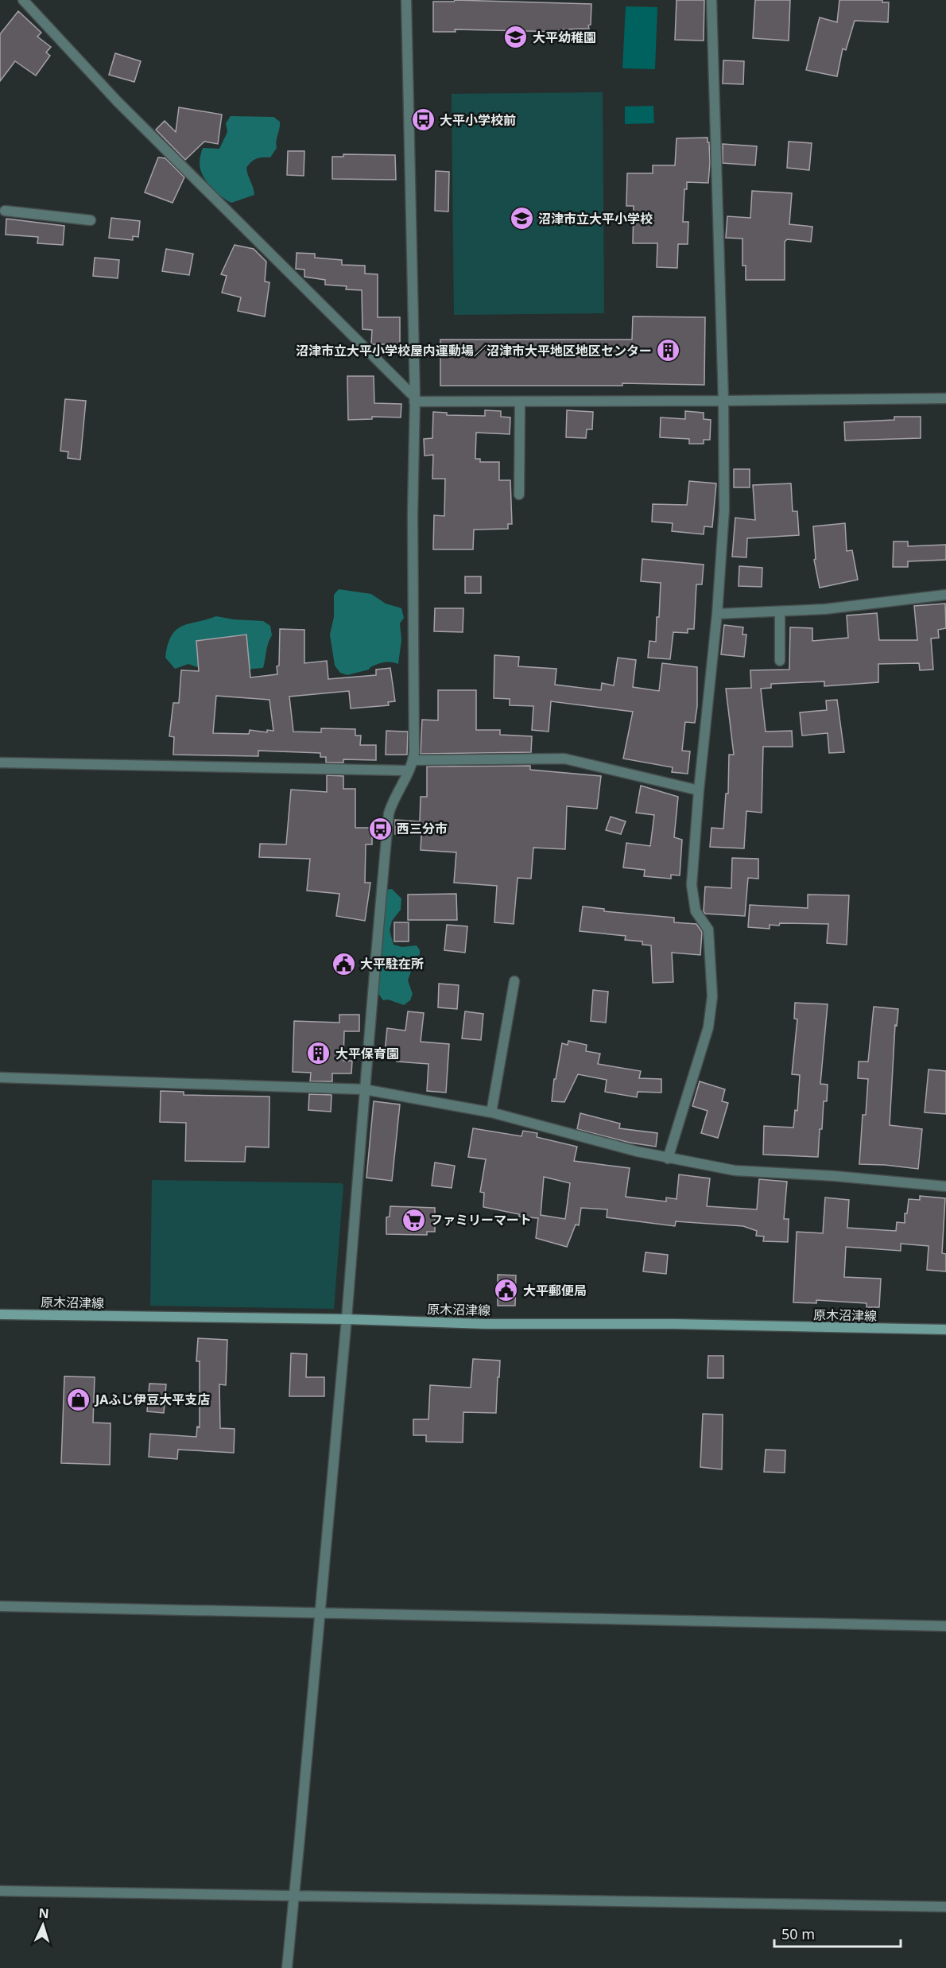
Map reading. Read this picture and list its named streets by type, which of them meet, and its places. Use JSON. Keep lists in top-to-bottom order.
{
  "streets": {
    "main road": ["原木沼津線"]
  },
  "places": {
    "school or university": ["大平幼稚園", "沼津市立大平小学校"],
    "bus stop": ["大平小学校前", "西三分市"],
    "building": ["沼津市立大平小学校屋内運動場／沼津市大平地区地区センター", "大平保育園"],
    "public building": ["大平駐在所", "大平郵便局"],
    "supermarket": ["ファミリーマート"],
    "shop": ["JAふじ伊豆大平支店"]
  },
  "scale_bar": "50 m",
  "north": "top"
}
